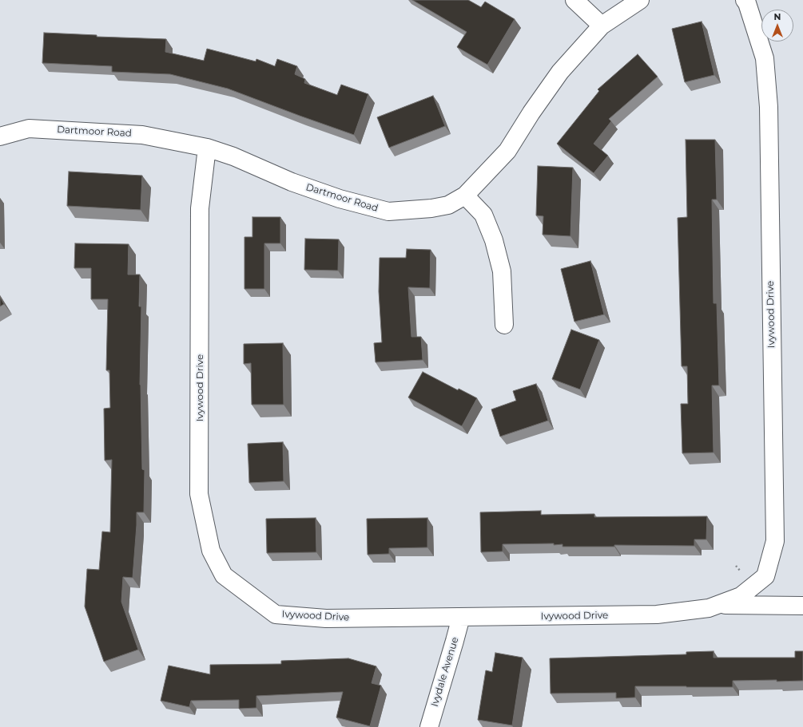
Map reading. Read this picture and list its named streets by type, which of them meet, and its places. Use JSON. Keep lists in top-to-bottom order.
{
  "streets": {
    "street": ["Dartmoor Road", "Ivywood Drive", "Ivydale Avenue"]
  },
  "crossings": [
    ["Dartmoor Road", "Ivywood Drive"],
    ["Ivywood Drive", "Ivydale Avenue"]
  ],
  "north": "top"
}
